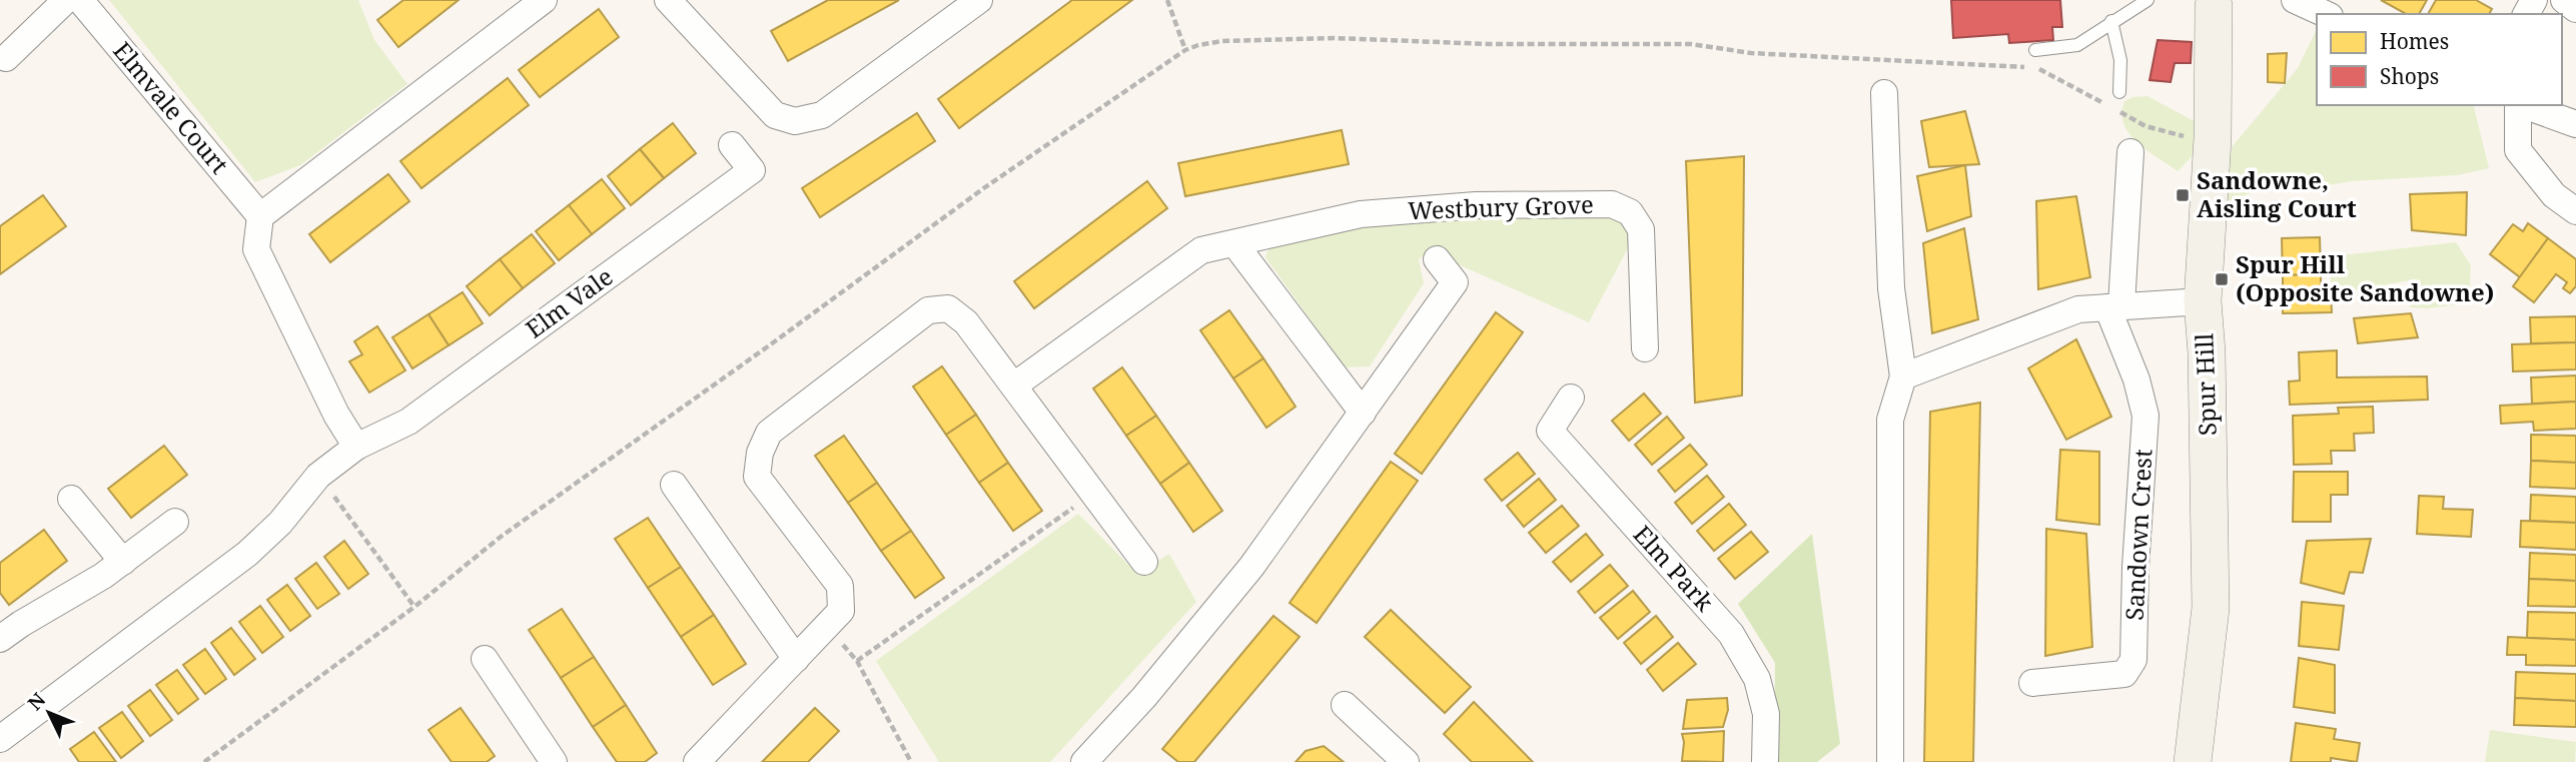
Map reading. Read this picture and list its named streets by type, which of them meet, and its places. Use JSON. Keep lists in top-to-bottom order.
{
  "streets": {
    "street": [
      "Elmvale Court",
      "Westbury Grove",
      "Elm Vale",
      "Spur Hill",
      "Sandown Crest",
      "Elm Park"
    ]
  },
  "places": {
    "transit": ["Sandowne, Aisling Court", "Spur Hill (Opposite Sandowne)"]
  },
  "legend": ["Homes", "Shops"],
  "north": "top left"
}
